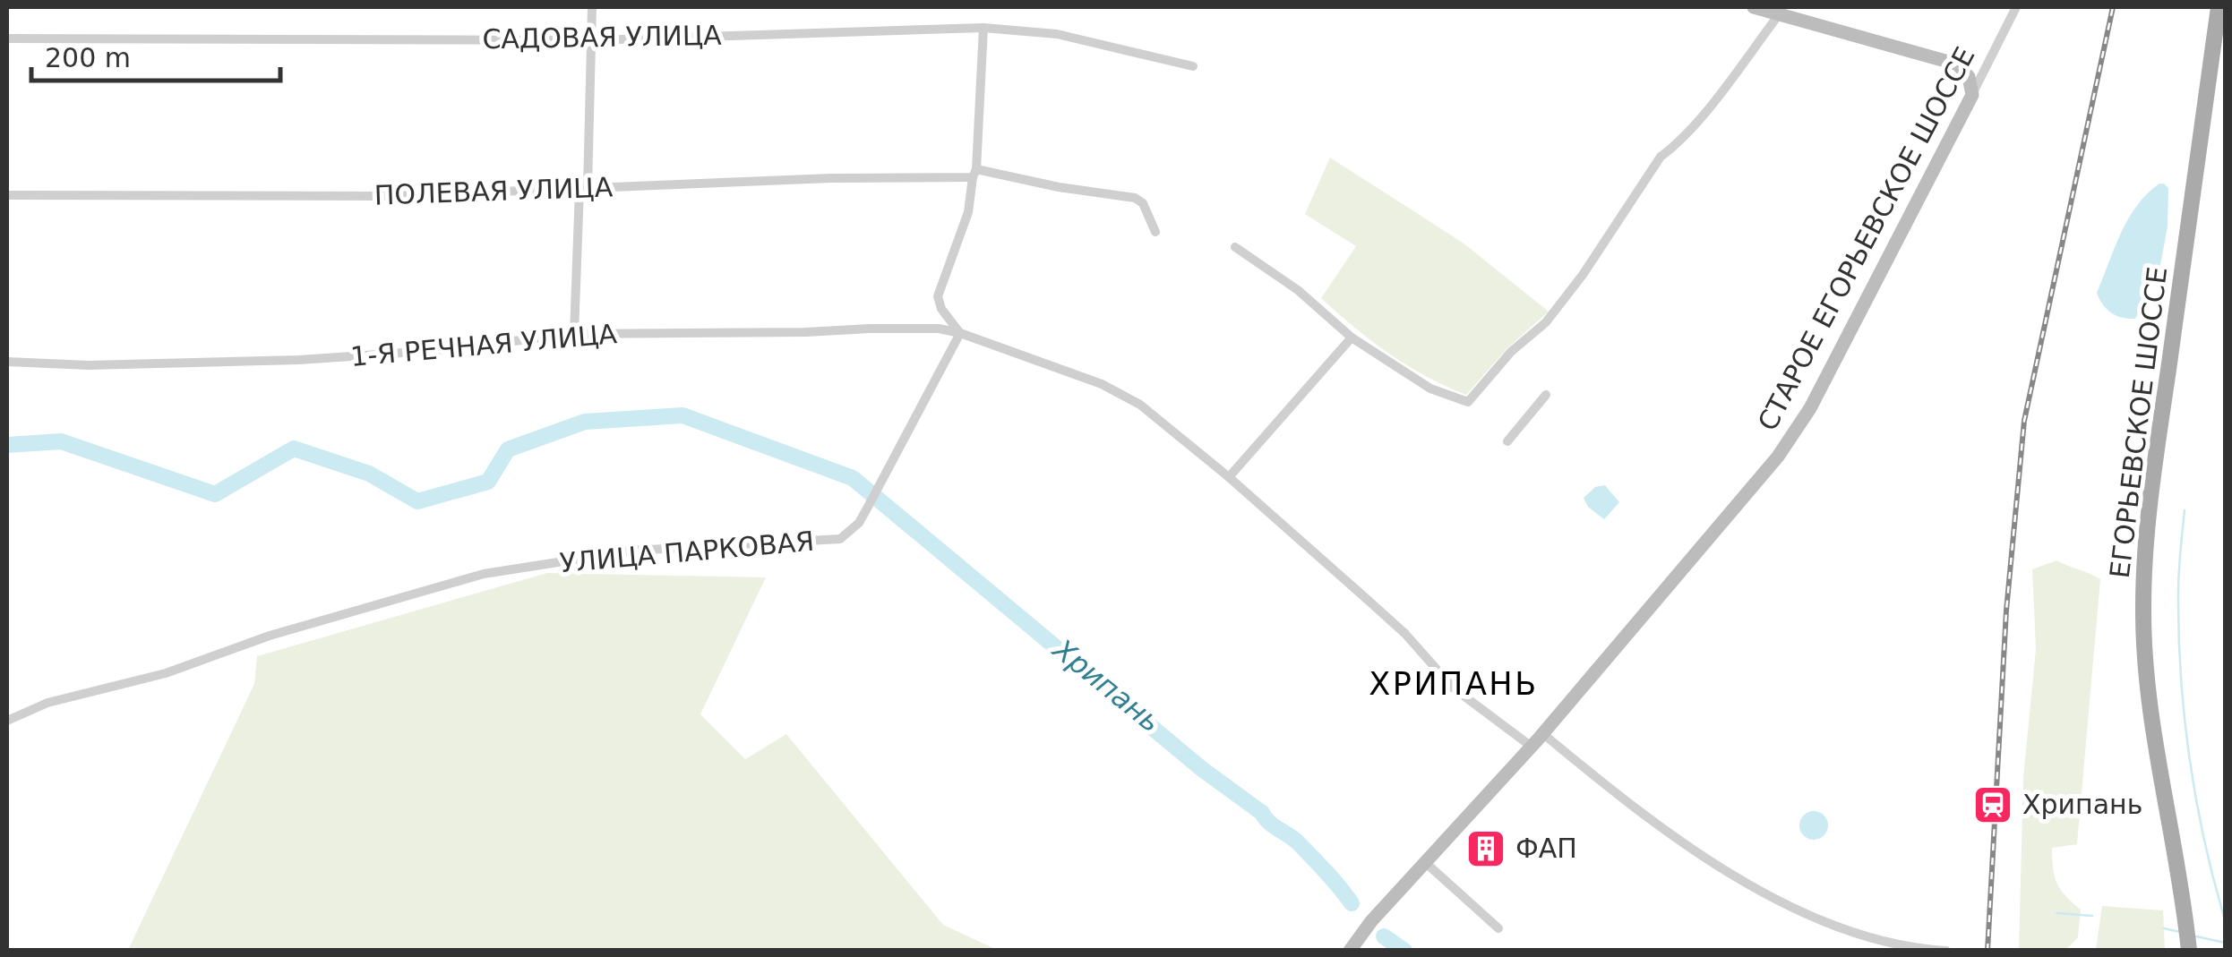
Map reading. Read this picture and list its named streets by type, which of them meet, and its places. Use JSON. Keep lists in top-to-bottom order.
{
  "streets": {
    "main road": ["СТАРОЕ ЕГОРЬЕВСКОЕ ШОССЕ", "ЕГОРЬЕВСКОЕ ШОССЕ"],
    "street": [
      "САДОВАЯ УЛИЦА",
      "ПОЛЕВАЯ УЛИЦА",
      "1-Я РЕЧНАЯ УЛИЦА",
      "УЛИЦА ПАРКОВАЯ"
    ]
  },
  "crossings": [
    ["СТАРОЕ ЕГОРЬЕВСКОЕ ШОССЕ", "1-Я РЕЧНАЯ УЛИЦА"],
    ["1-Я РЕЧНАЯ УЛИЦА", "УЛИЦА ПАРКОВАЯ"]
  ],
  "districts": ["ХРИПАНЬ"],
  "water": ["Хрипань"],
  "places": {
    "station": ["Хрипань"],
    "building": ["ФАП"]
  },
  "scale_bar": "200 m"
}
